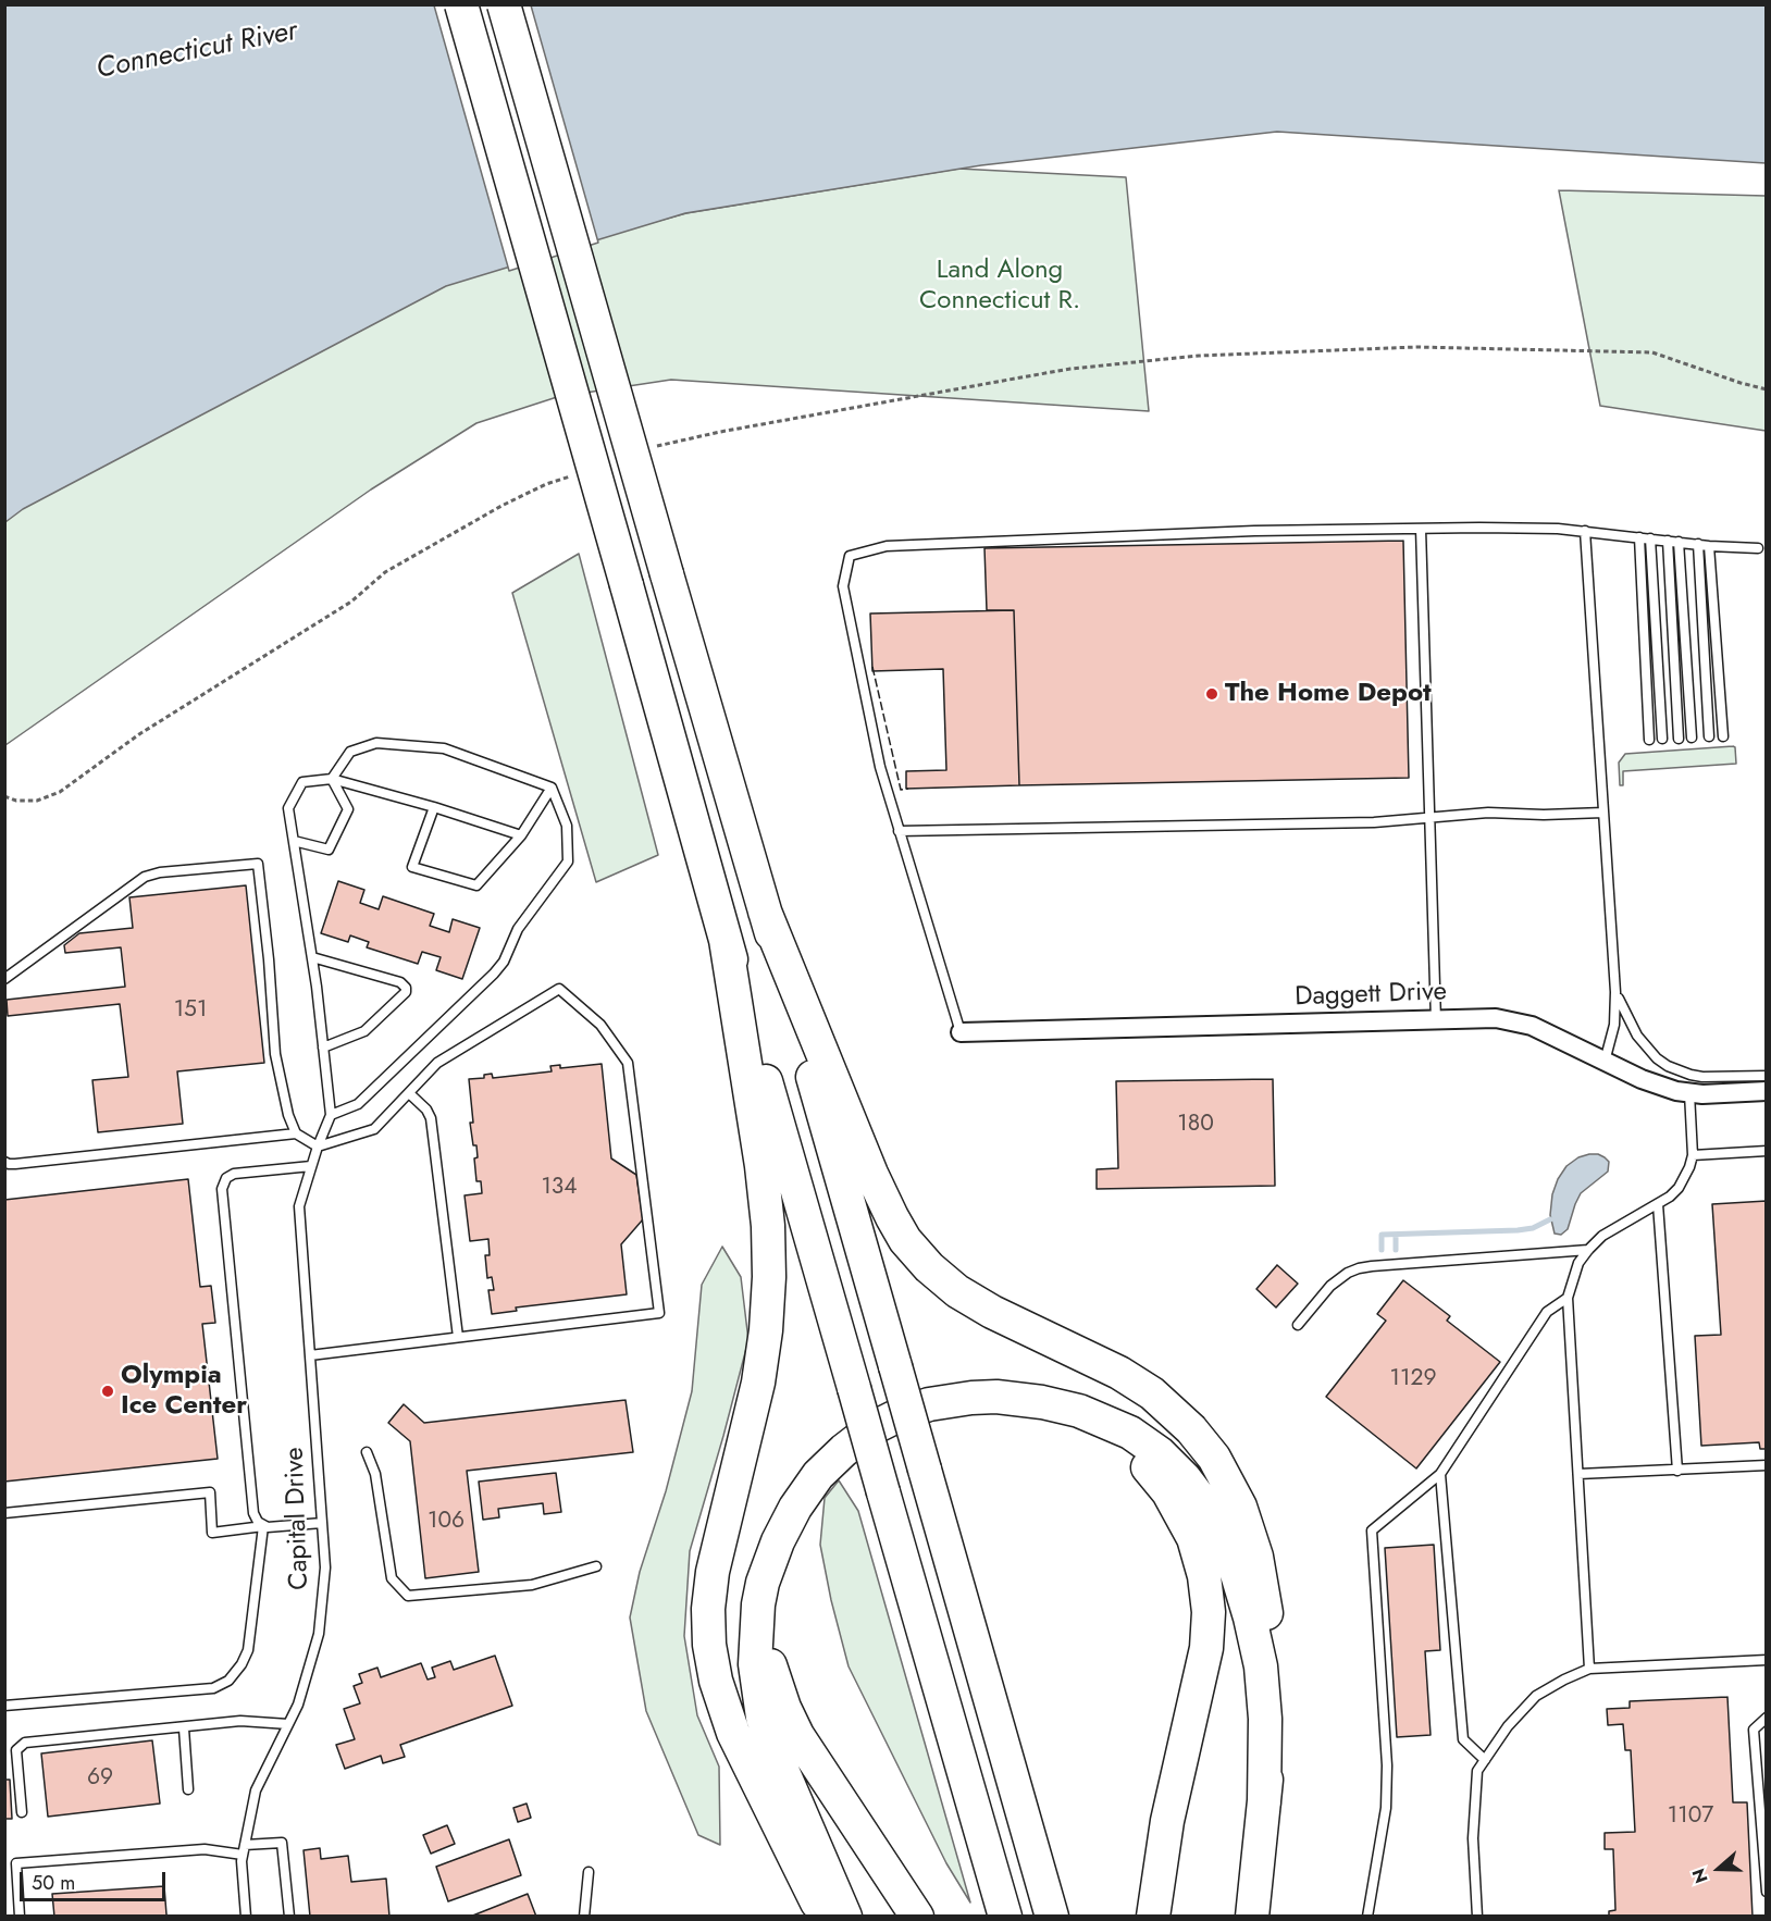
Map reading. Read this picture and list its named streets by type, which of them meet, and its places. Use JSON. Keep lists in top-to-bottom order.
{
  "streets": {
    "street": ["Daggett Drive"],
    "lane": ["Capital Drive"]
  },
  "water": ["Connecticut River"],
  "parks": ["Land Along Connecticut R."],
  "places": ["The Home Depot", "Olympia Ice Center"],
  "house_numbers": [
    "151",
    "180",
    "134",
    "1129",
    "106",
    "69",
    "1107"
  ],
  "scale_bar": "50 m",
  "north": "left"
}
